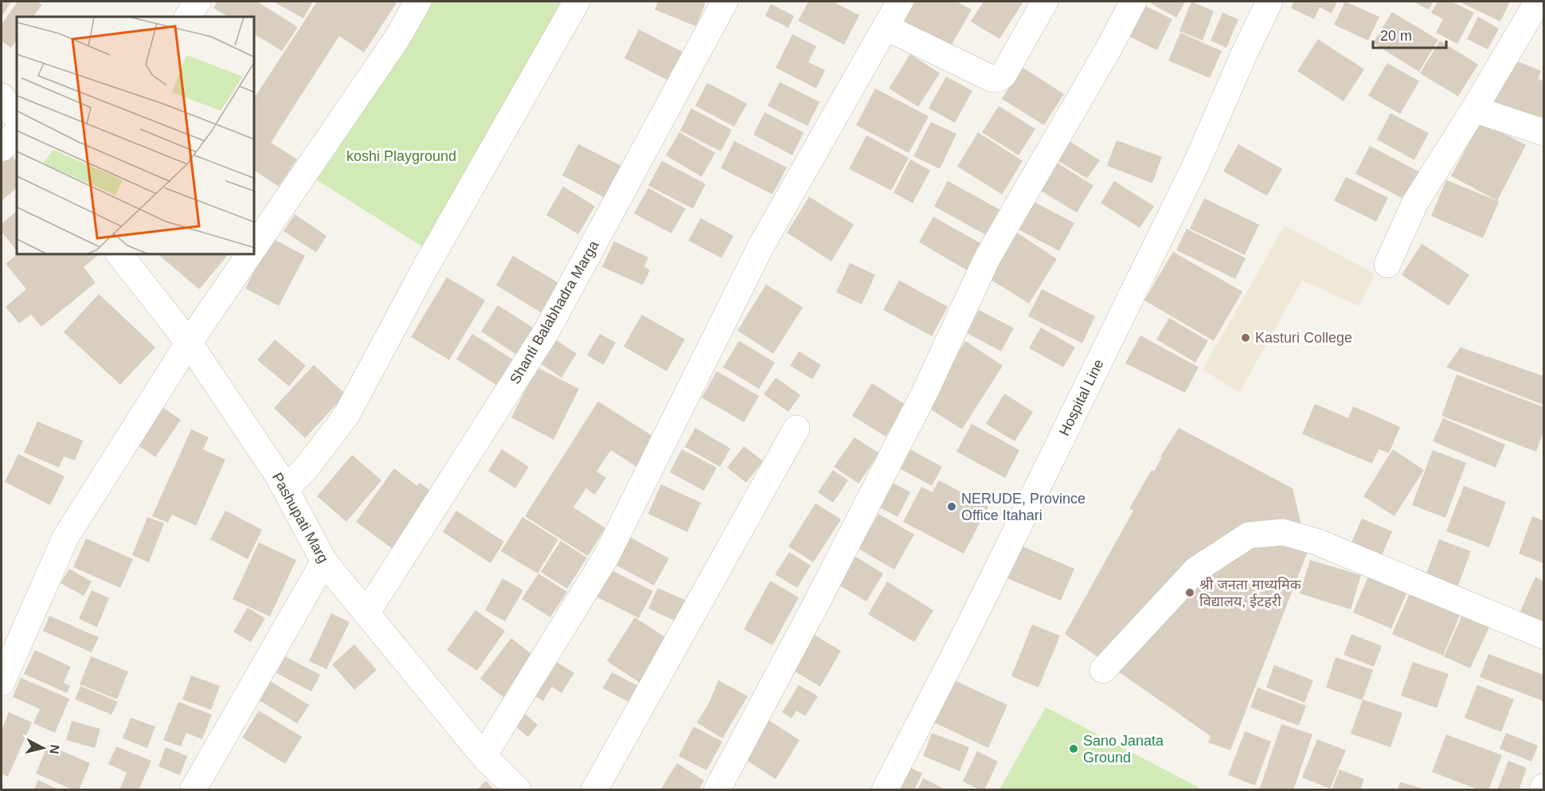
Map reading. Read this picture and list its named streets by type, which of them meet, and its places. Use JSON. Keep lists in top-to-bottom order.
{
  "streets": {
    "street": ["Shanti Balabhadra Marga", "Hospital Line", "Pashupati Marg"]
  },
  "crossings": [
    ["Shanti Balabhadra Marga", "Pashupati Marg"]
  ],
  "parks": ["koshi Playground"],
  "places": [
    "Kasturi College",
    "NERUDE, Province Office Itahari",
    "श्री जनता माध्यमिक विद्यालय, ईटहरी",
    "Sano Janata Ground"
  ],
  "scale_bar": "20 m",
  "north": "right"
}
